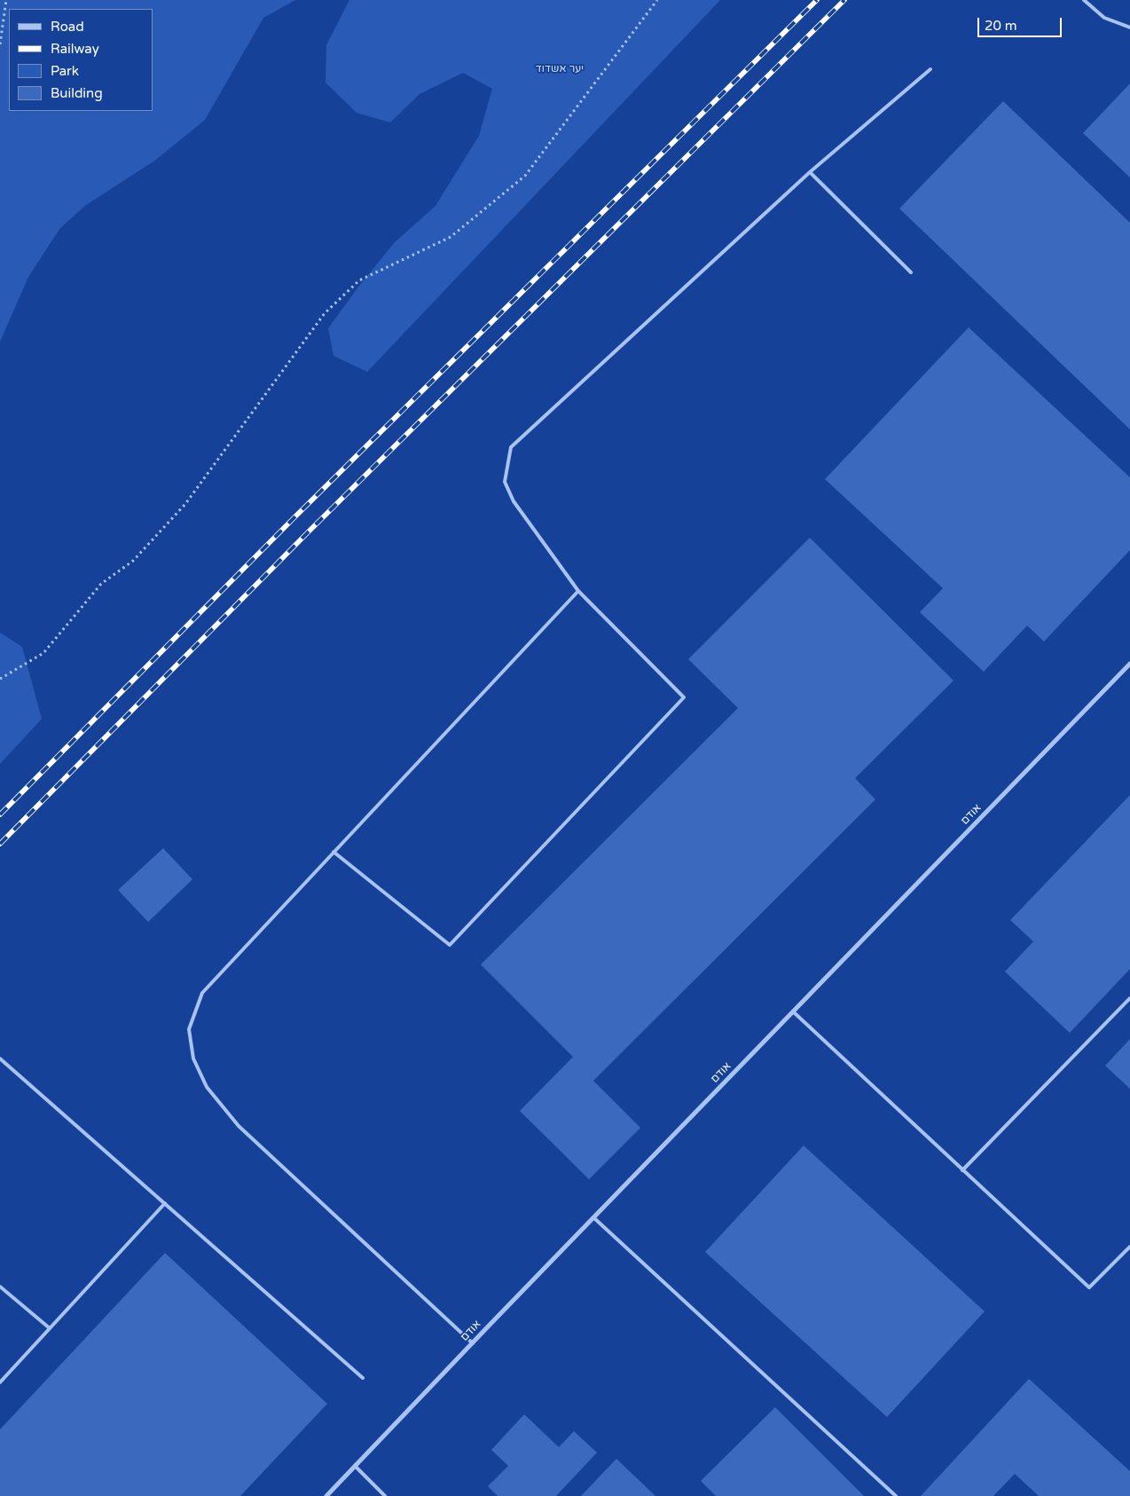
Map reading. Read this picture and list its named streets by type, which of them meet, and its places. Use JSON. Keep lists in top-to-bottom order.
{
  "streets": {
    "street": ["אודם"]
  },
  "parks": ["יער אשדוד"],
  "legend": [
    "Road",
    "Railway",
    "Park",
    "Building"
  ],
  "scale_bar": "20 m"
}
